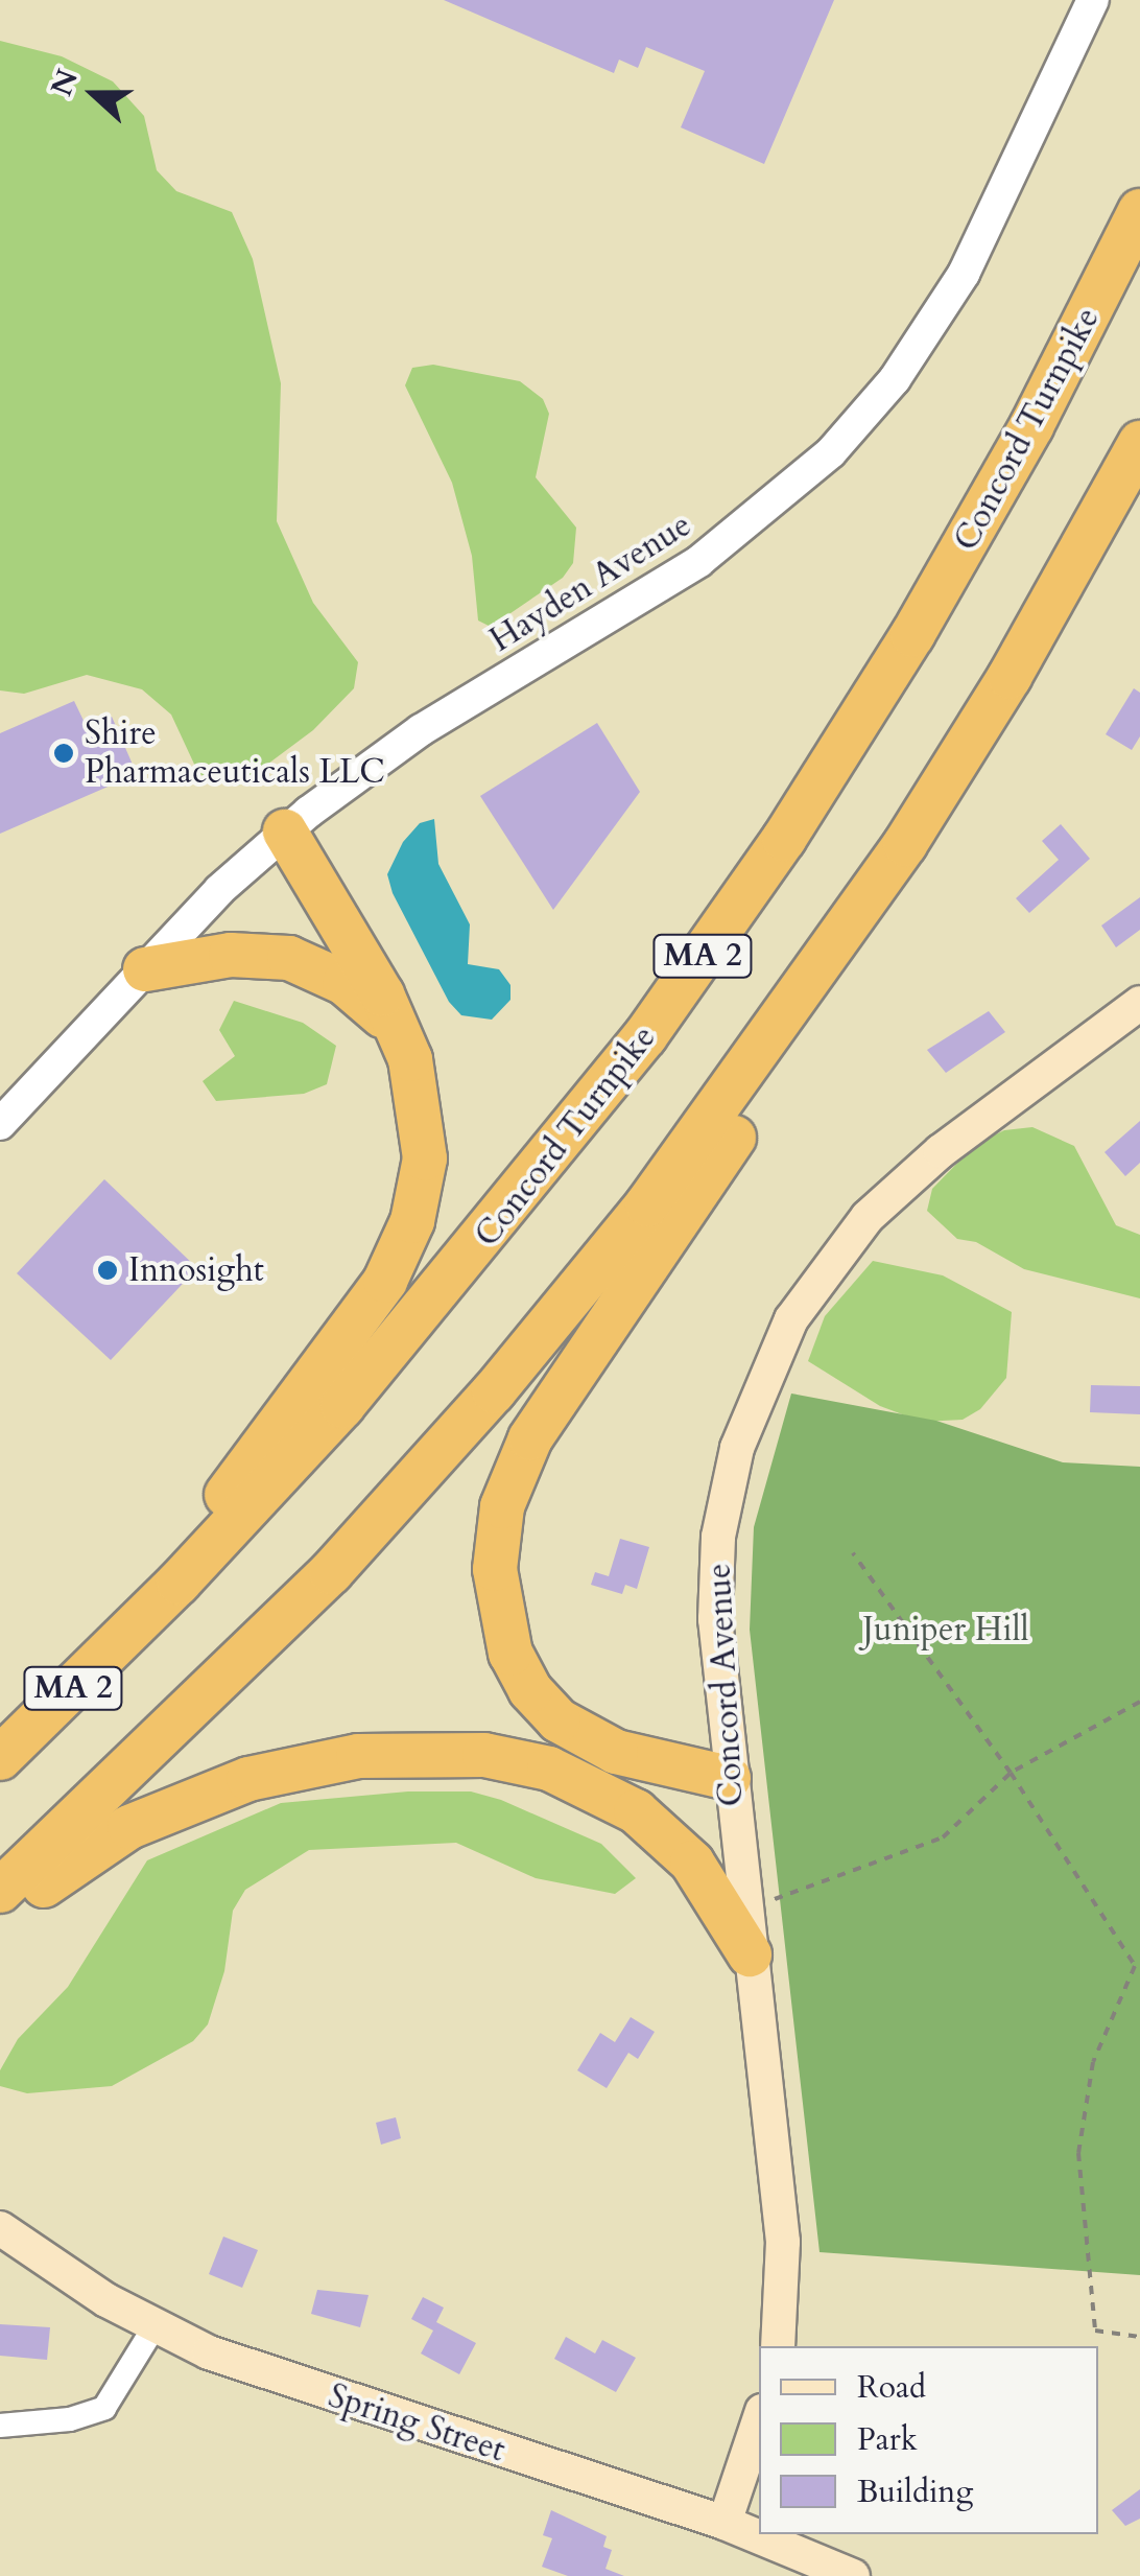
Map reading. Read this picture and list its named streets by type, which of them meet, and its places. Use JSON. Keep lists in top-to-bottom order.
{
  "streets": {
    "highway": ["Concord Turnpike", "MA 2"],
    "main road": ["Concord Avenue", "Spring Street"],
    "street": ["Hayden Avenue"]
  },
  "parks": ["Juniper Hill"],
  "places": ["Shire Pharmaceuticals LLC", "Innosight"],
  "legend": ["Road", "Park", "Building"],
  "north": "left"
}
